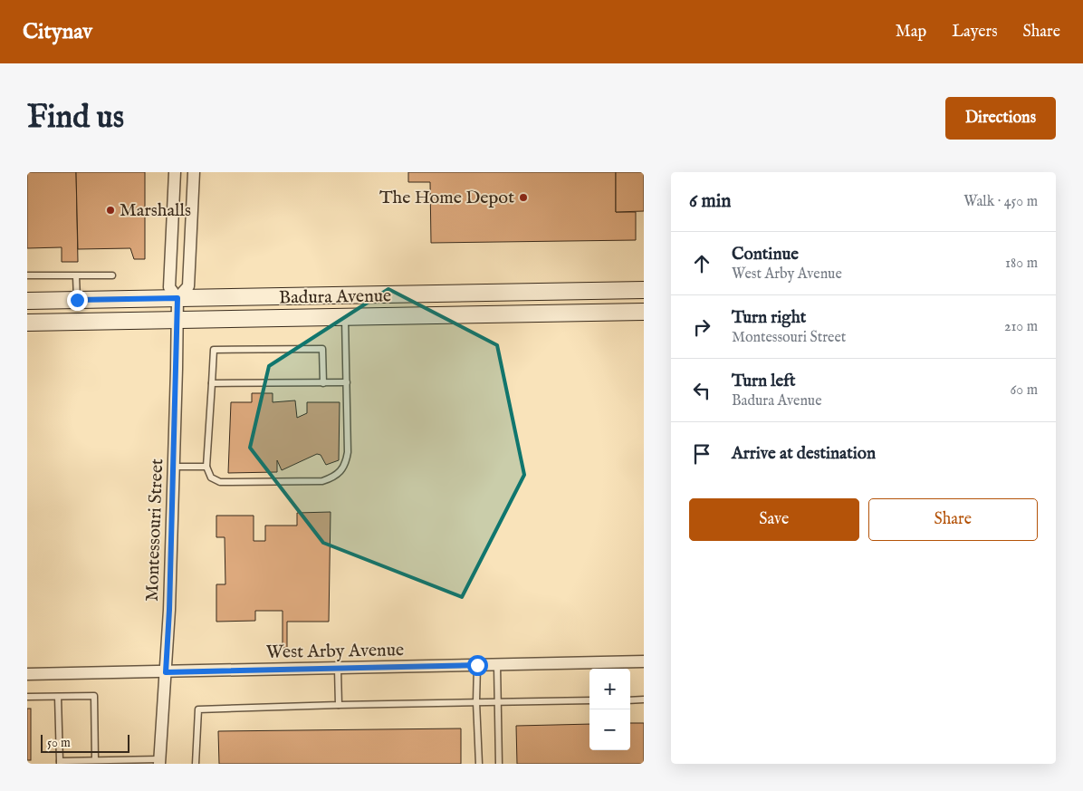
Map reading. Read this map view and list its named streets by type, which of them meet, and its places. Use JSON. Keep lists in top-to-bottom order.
{
  "streets": {
    "main road": ["Badura Avenue"],
    "street": ["Montessouri Street", "West Arby Avenue"]
  },
  "crossings": [
    ["Badura Avenue", "Montessouri Street"],
    ["Montessouri Street", "West Arby Avenue"]
  ],
  "places": ["The Home Depot", "Marshalls"],
  "scale_bar": "50 m",
  "page": {
    "header": "Citynav",
    "nav": ["Map", "Layers", "Share"],
    "buttons": [
      "Directions",
      ["Save", "Share"]
    ],
    "title": "Find us",
    "heading": ["6 min", "Walk · 450 m"],
    "list": [
      ["Continue", "West Arby Avenue", "180 m"],
      ["Turn right", "Montessouri Street", "210 m"],
      ["Turn left", "Badura Avenue", "60 m"],
      "Arrive at destination"
    ],
    "map_buttons": ["+", "−"],
    "scale": "50 m"
  }
}
